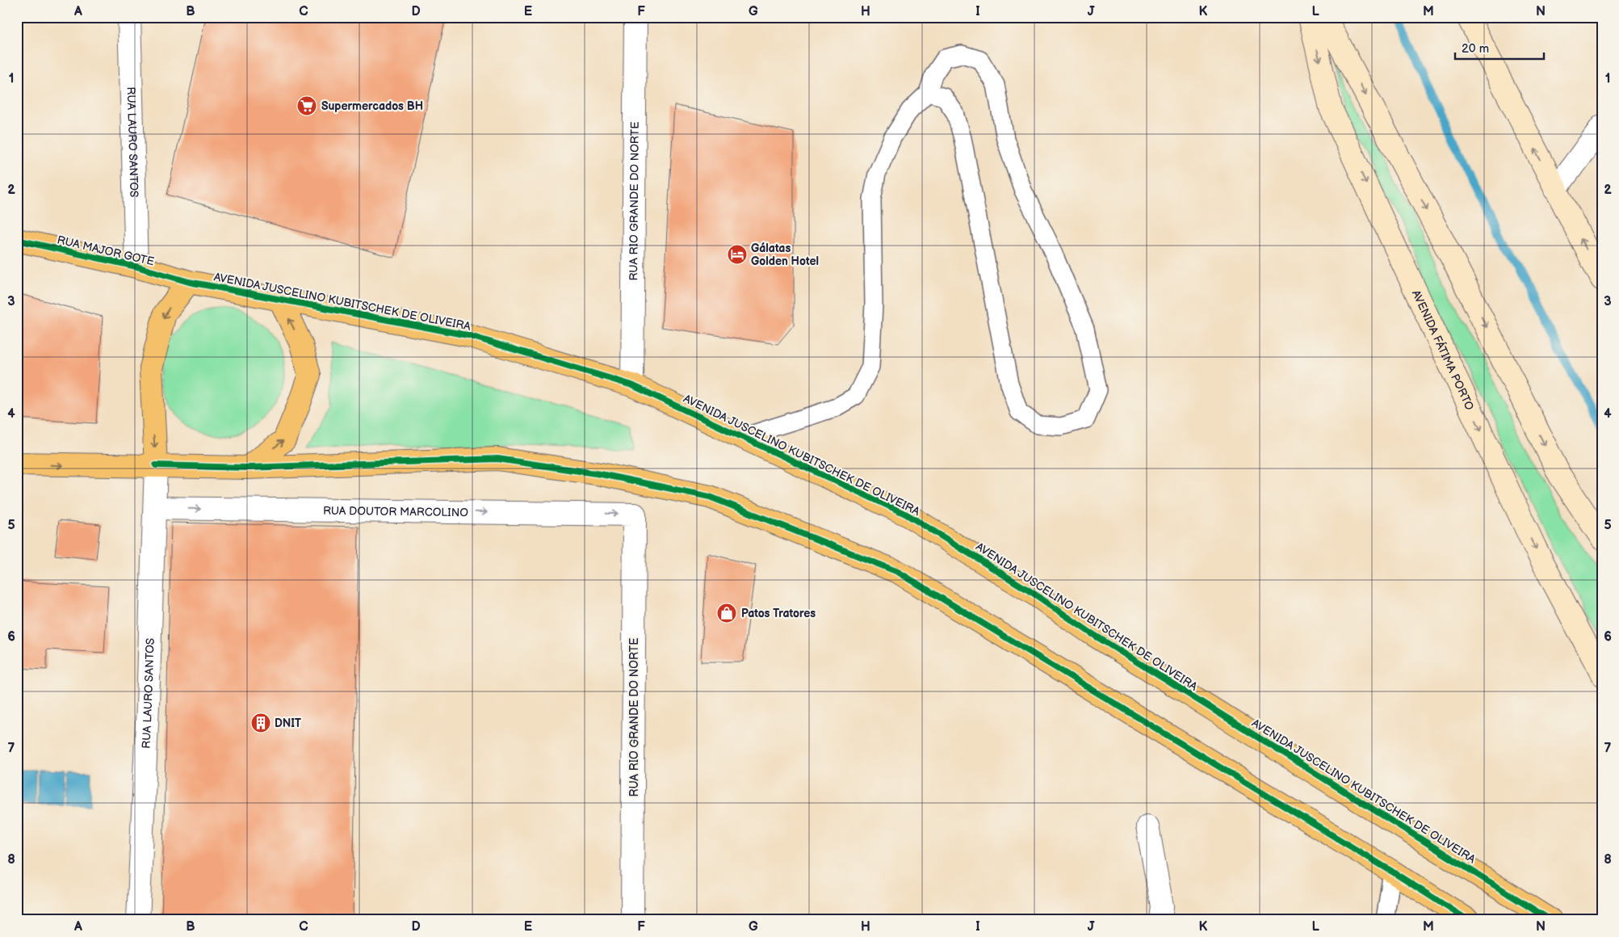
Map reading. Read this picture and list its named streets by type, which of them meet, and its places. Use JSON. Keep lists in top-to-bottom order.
{
  "streets": {
    "main road": ["RUA MAJOR GOTE", "AVENIDA JUSCELINO KUBITSCHEK DE OLIVEIRA", "AVENIDA FÁTIMA PORTO"],
    "street": ["RUA LAURO SANTOS", "RUA RIO GRANDE DO NORTE", "RUA DOUTOR MARCOLINO"]
  },
  "crossings": [
    ["RUA LAURO SANTOS", "RUA MAJOR GOTE"],
    ["RUA LAURO SANTOS", "RUA DOUTOR MARCOLINO"],
    ["RUA RIO GRANDE DO NORTE", "AVENIDA JUSCELINO KUBITSCHEK DE OLIVEIRA"],
    ["RUA RIO GRANDE DO NORTE", "RUA DOUTOR MARCOLINO"],
    ["RUA MAJOR GOTE", "AVENIDA JUSCELINO KUBITSCHEK DE OLIVEIRA"]
  ],
  "one_way": ["RUA DOUTOR MARCOLINO"],
  "places": {
    "supermarket": ["Supermercados BH"],
    "hotel": ["Gálatas Golden Hotel"],
    "shop": ["Patos Tratores"],
    "building": ["DNIT"]
  },
  "scale_bar": "20 m",
  "grid": {
    "columns": [
      "A",
      "B",
      "C",
      "D",
      "E",
      "F",
      "G",
      "H",
      "I",
      "J",
      "K",
      "L",
      "M",
      "N"
    ],
    "rows": [
      "1",
      "2",
      "3",
      "4",
      "5",
      "6",
      "7",
      "8"
    ]
  }
}
